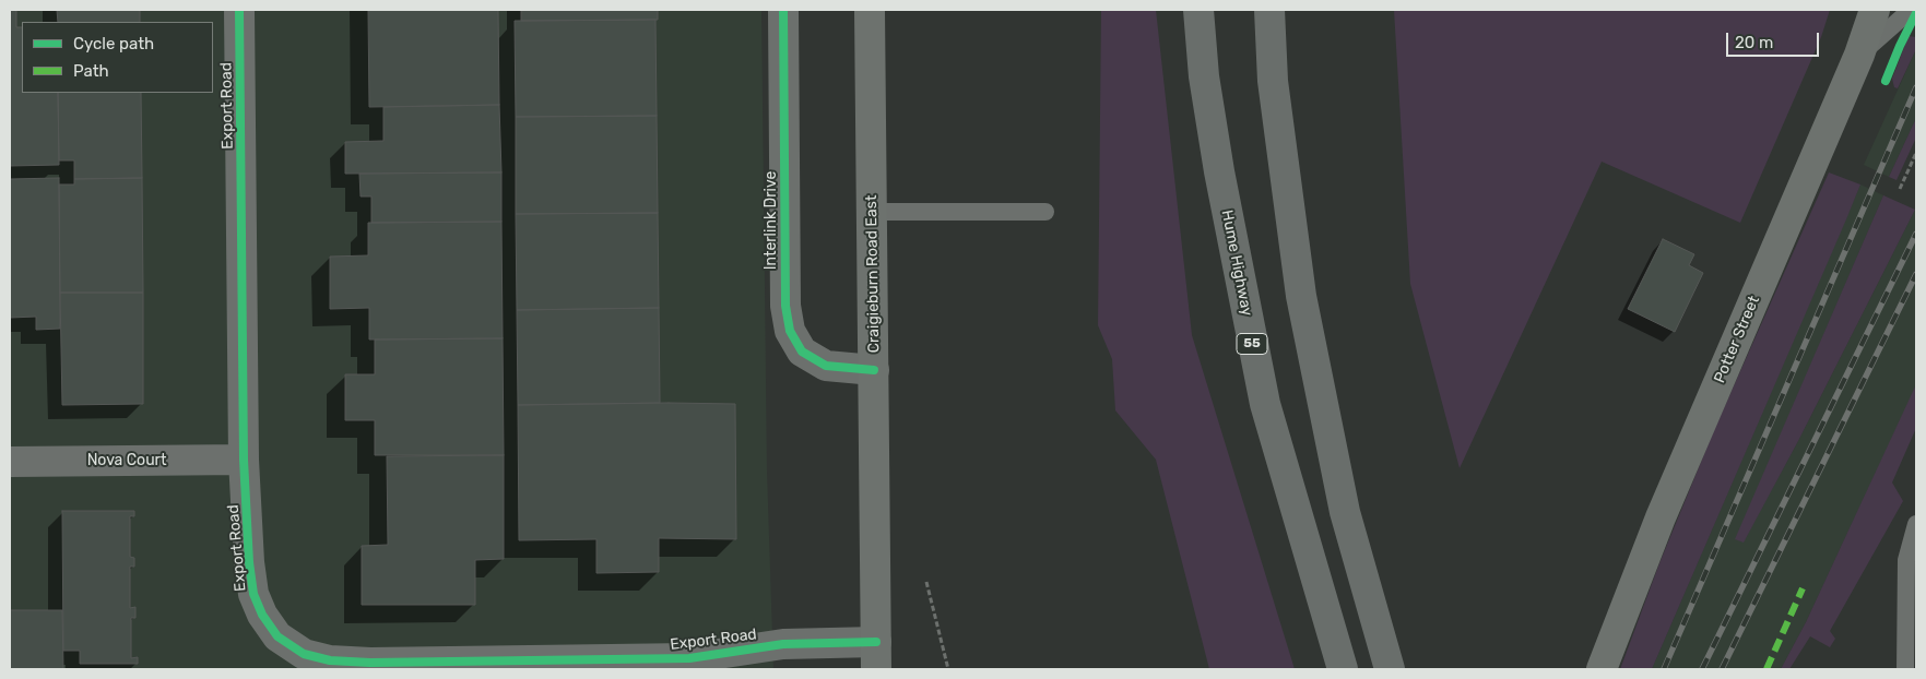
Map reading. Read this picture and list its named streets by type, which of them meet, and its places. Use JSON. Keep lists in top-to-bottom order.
{
  "streets": {
    "highway": ["Hume Highway", "55"],
    "main road": ["Craigieburn Road East", "Potter Street"],
    "street": ["Export Road", "Interlink Drive", "Nova Court"]
  },
  "crossings": [
    ["Export Road", "Craigieburn Road East"],
    ["Export Road", "Nova Court"],
    ["Interlink Drive", "Craigieburn Road East"]
  ],
  "legend": ["Cycle path", "Path"],
  "scale_bar": "20 m"
}
